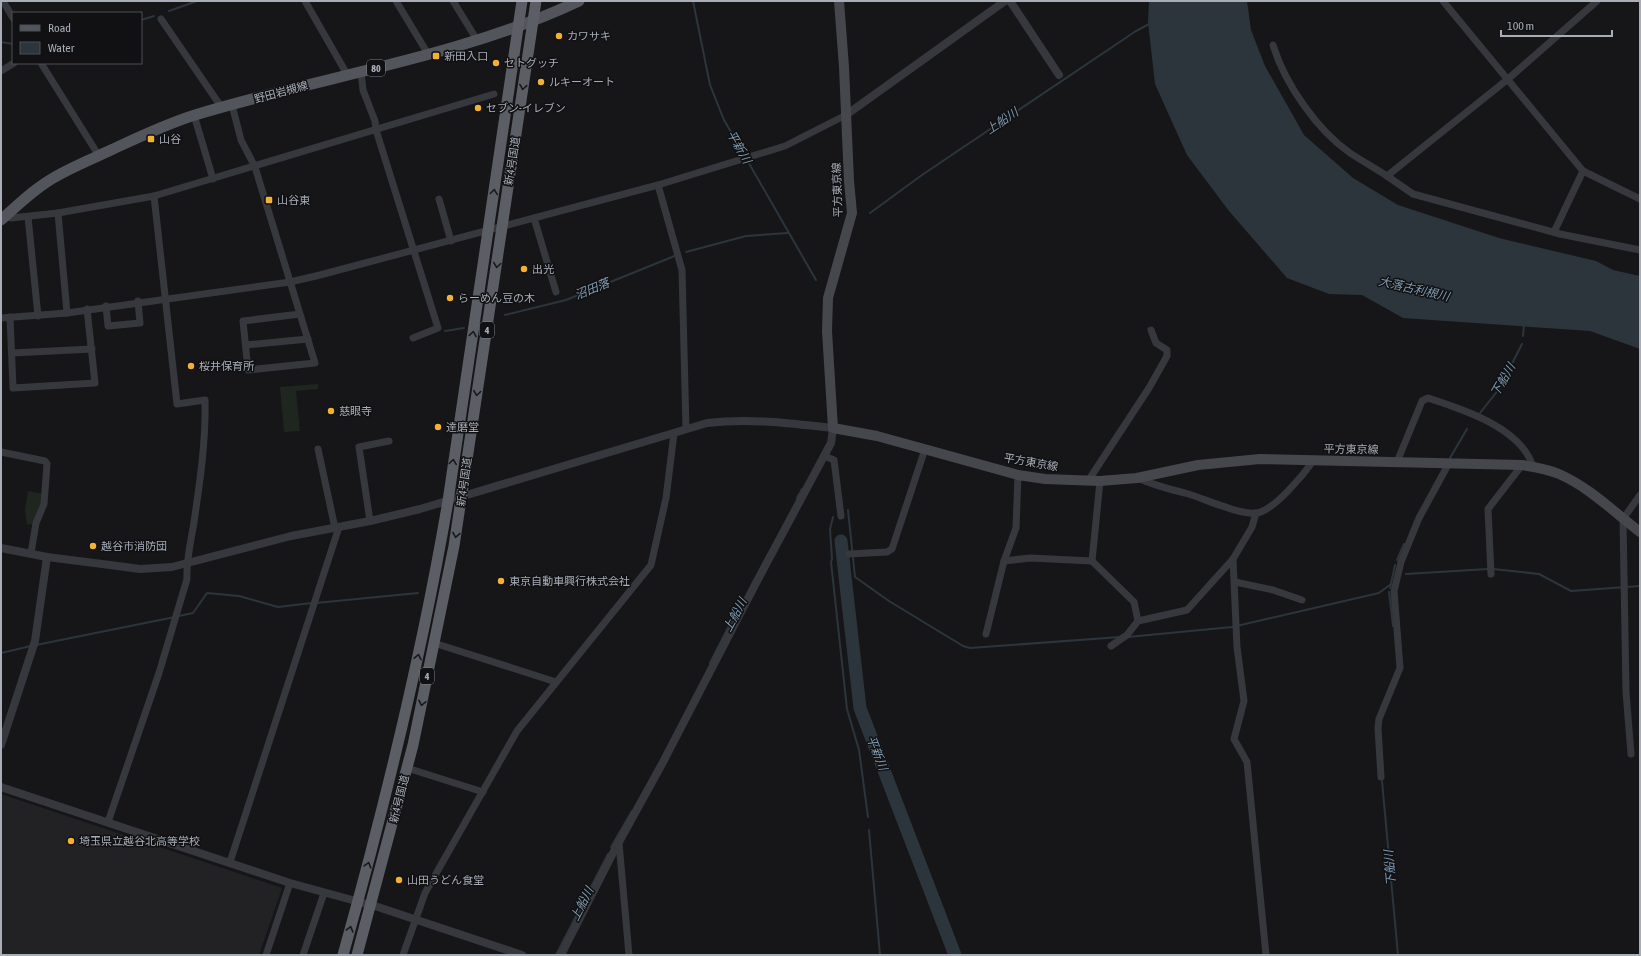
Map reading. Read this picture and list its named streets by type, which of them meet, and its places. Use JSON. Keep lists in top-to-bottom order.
{
  "streets": {
    "highway": ["新4号国道", "4"],
    "main road": ["80", "野田岩槻線", "平方東京線"]
  },
  "crossings": [
    ["野田岩槻線", "新4号国道"]
  ],
  "water": [
    "上船川",
    "平新川",
    "沼田落",
    "大落古利根川",
    "下船川"
  ],
  "places": {
    "other": [
      "カワサキ",
      "セトグッチ",
      "ルキーオート",
      "セブン-イレブン",
      "出光",
      "らーめん豆の木",
      "桜井保育所",
      "慈眼寺",
      "達磨堂",
      "越谷市消防団",
      "東京自動車興行株式会社",
      "埼玉県立越谷北高等学校",
      "山田うどん食堂"
    ],
    "transit": ["新田入口", "山谷", "山谷東"]
  },
  "legend": ["Road", "Water"],
  "scale_bar": "100 m"
}
